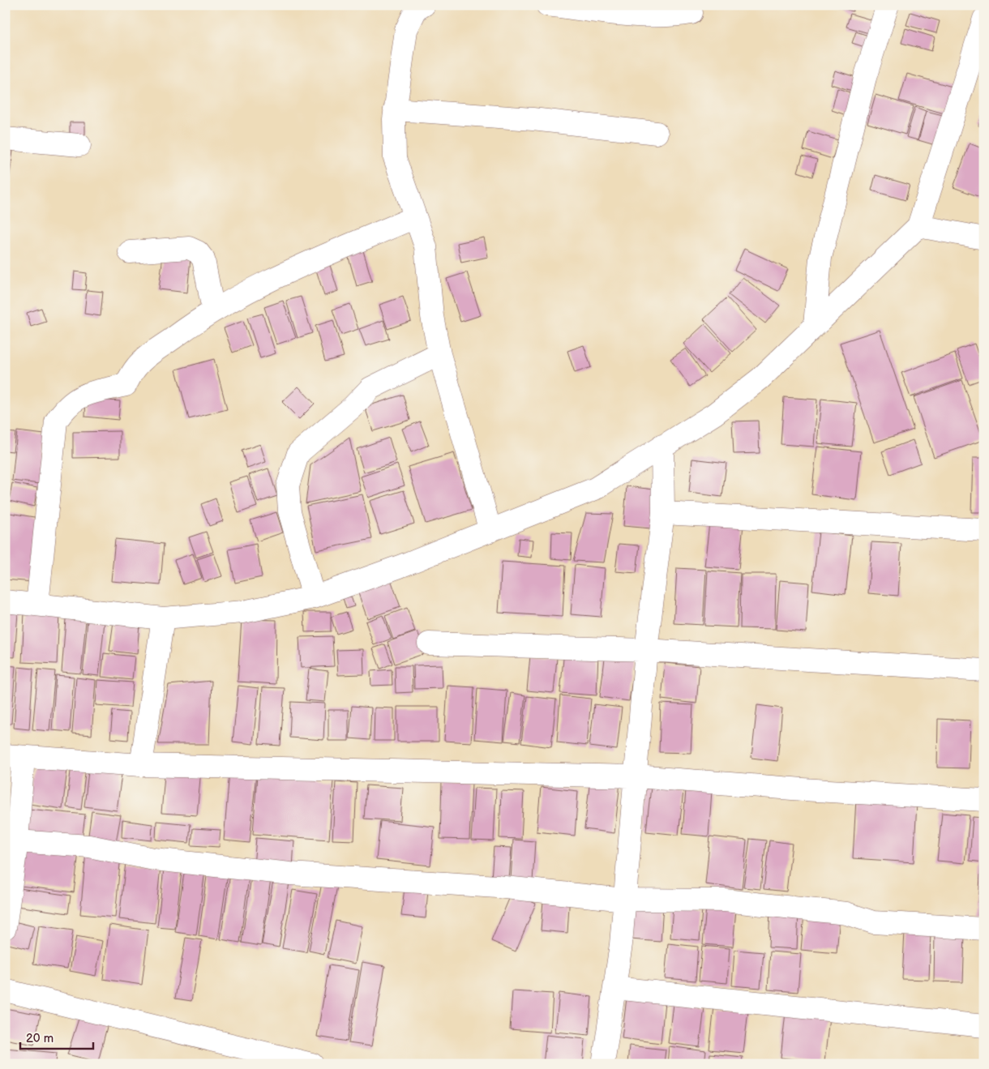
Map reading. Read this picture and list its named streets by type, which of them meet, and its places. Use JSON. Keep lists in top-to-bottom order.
{
  "scale_bar": "20 m"
}
